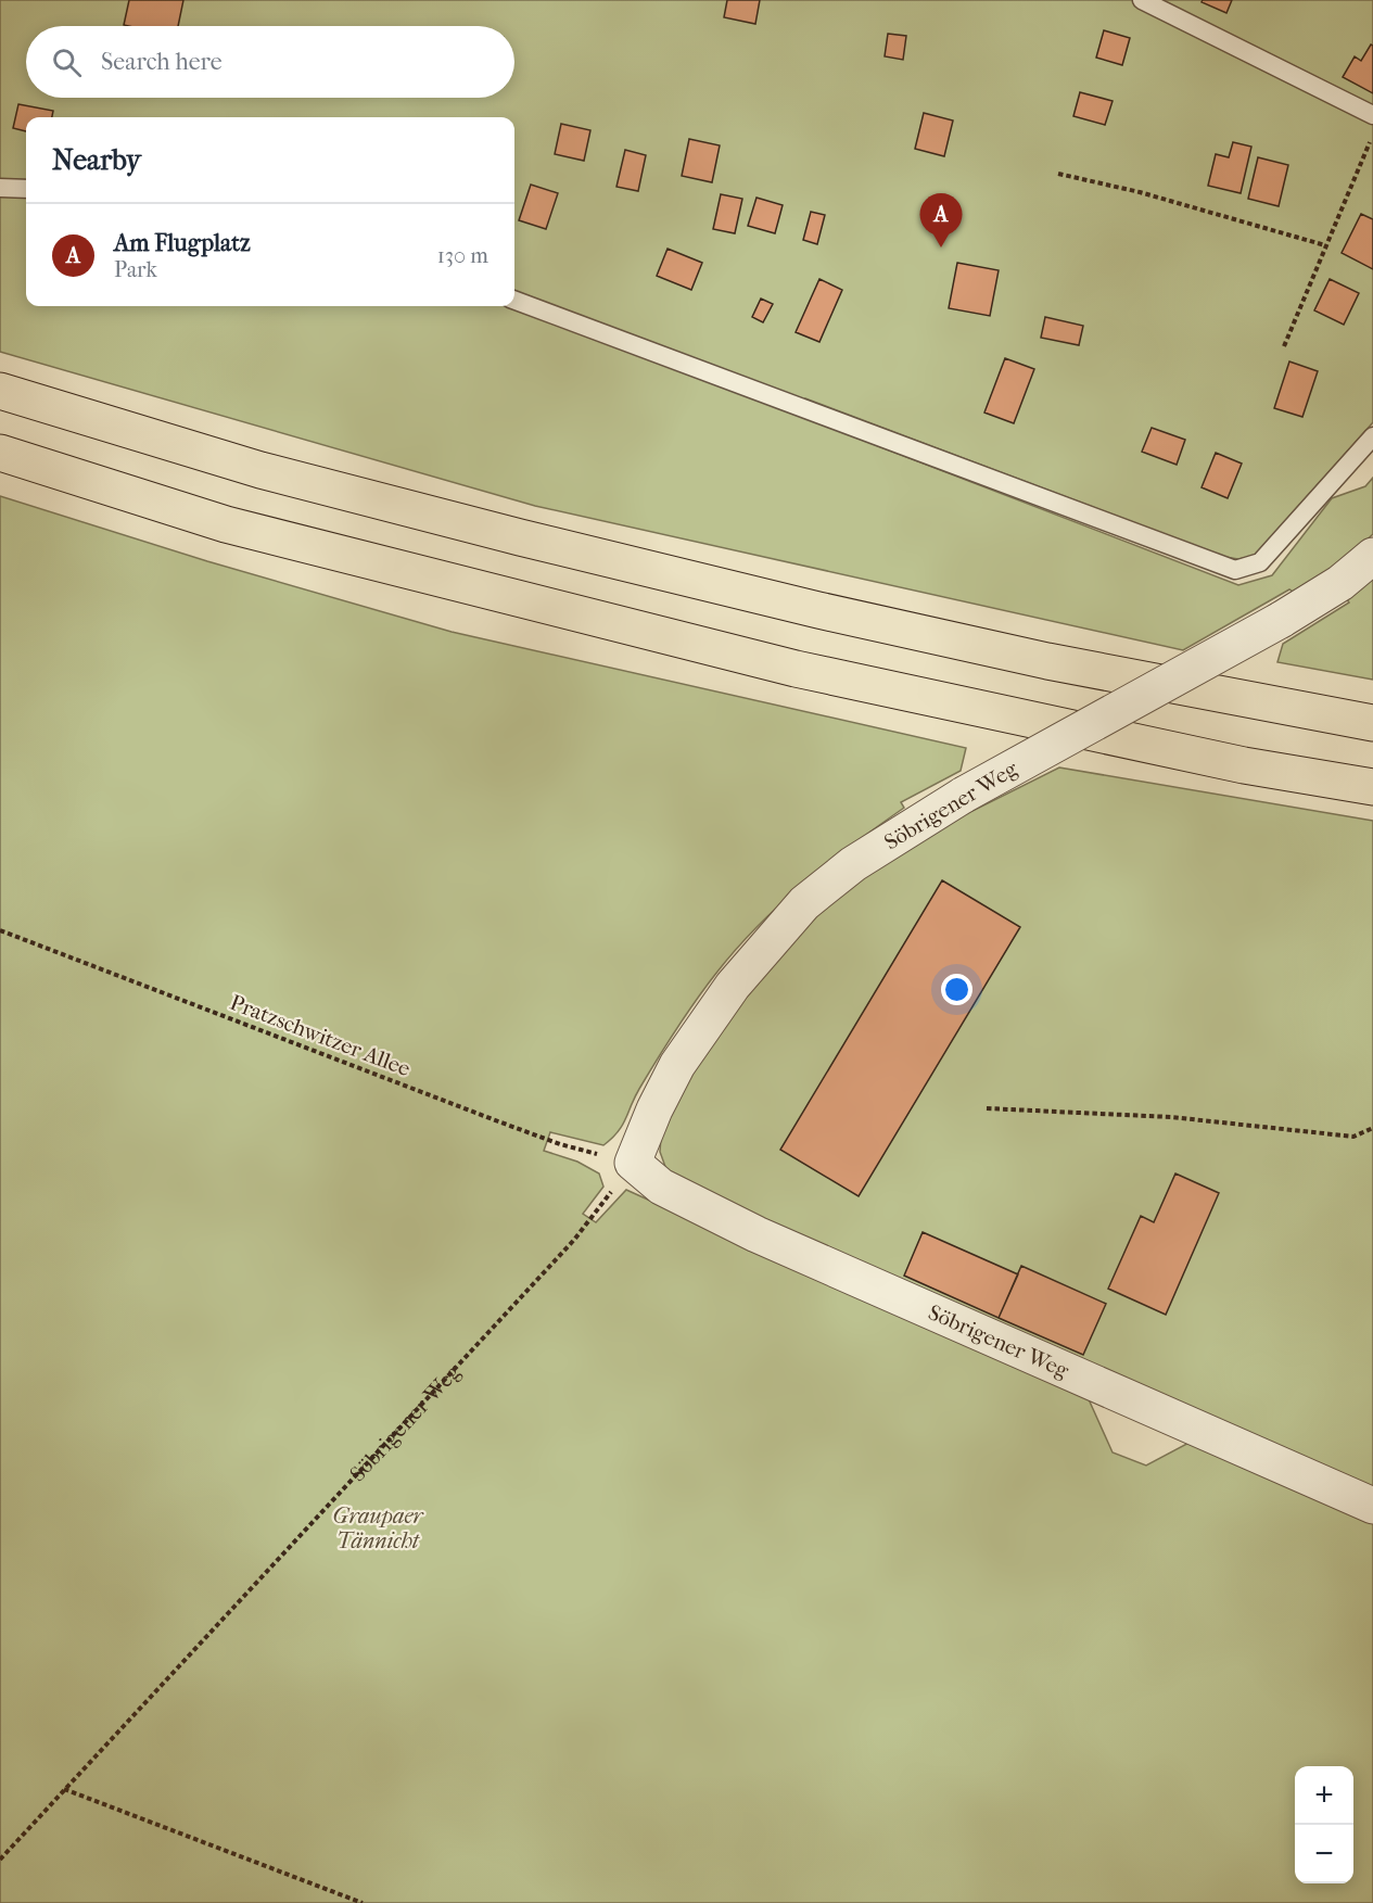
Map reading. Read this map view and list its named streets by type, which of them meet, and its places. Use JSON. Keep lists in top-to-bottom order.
{
  "streets": {
    "street": ["Söbrigener Weg"],
    "path": ["Pratzschwitzer Allee"]
  },
  "crossings": [
    ["Söbrigener Weg", "Pratzschwitzer Allee"]
  ],
  "parks": ["Graupaer Tännicht"],
  "page": {
    "search": "Search here",
    "heading": "Nearby",
    "pins": "A",
    "list": [
      {
        "mark": "A",
        "name": "Am Flugplatz",
        "note": "Park",
        "value": "130 m"
      }
    ],
    "map_buttons": ["+", "−"]
  }
}
